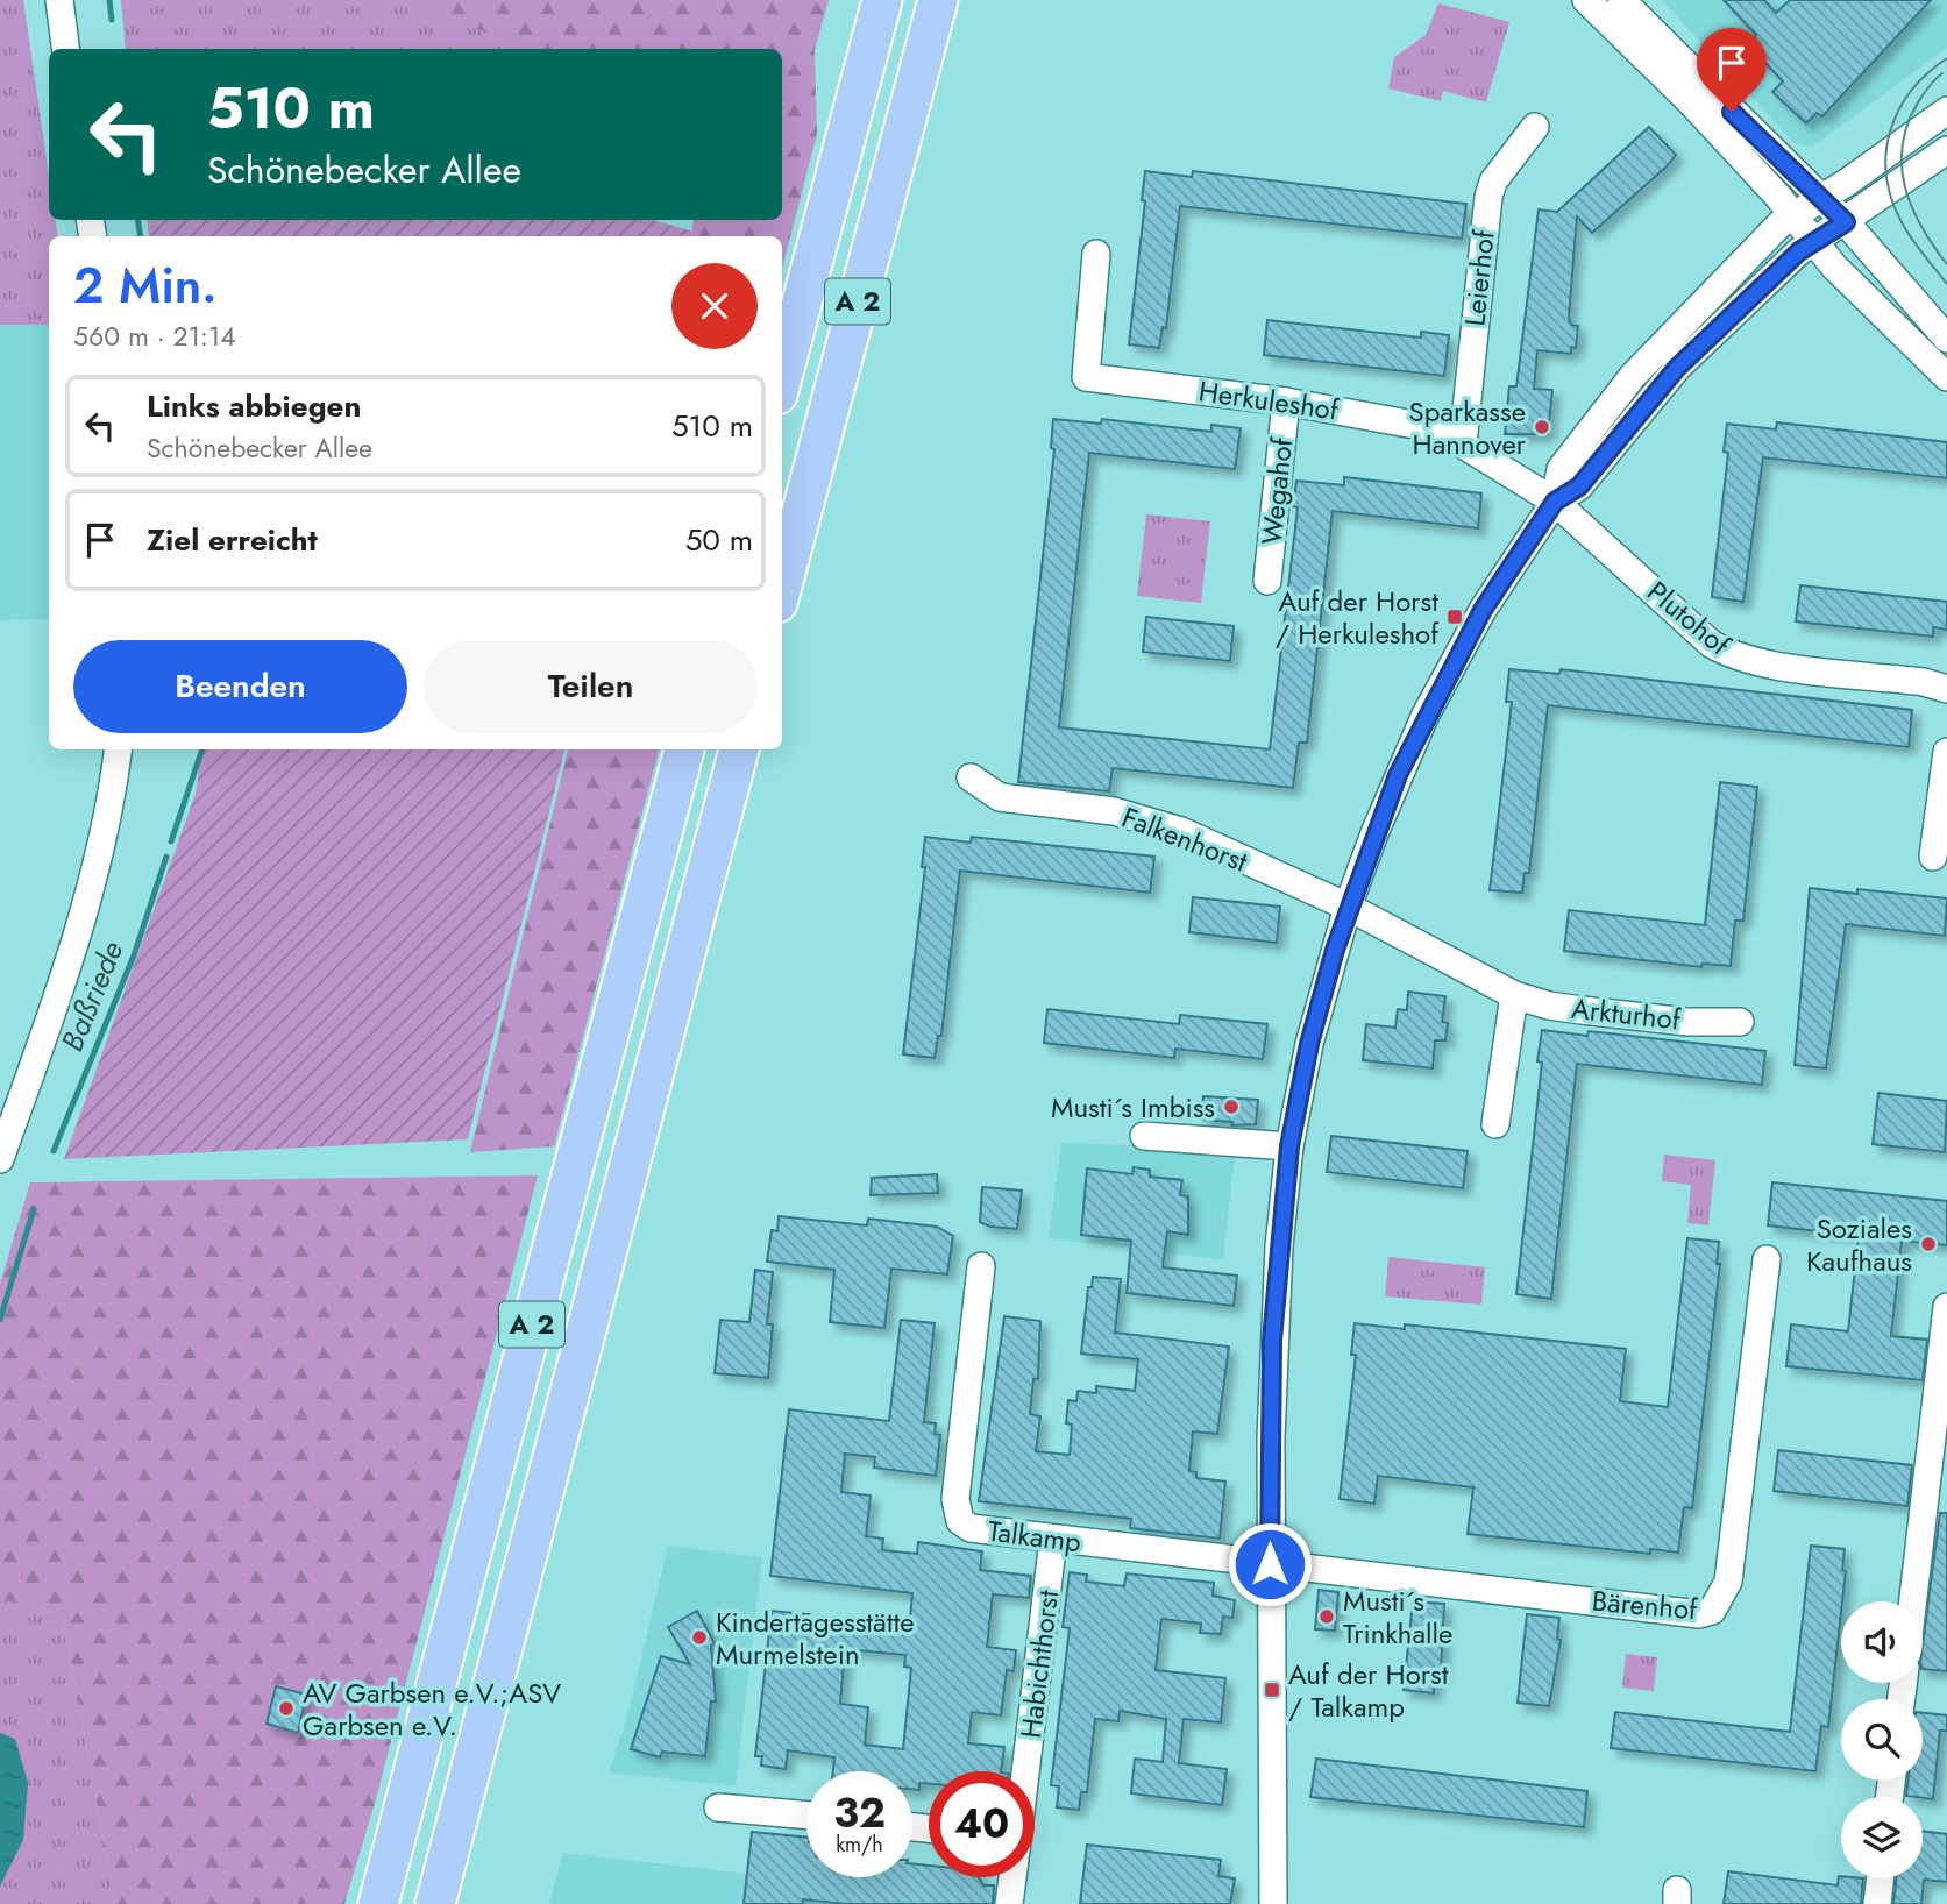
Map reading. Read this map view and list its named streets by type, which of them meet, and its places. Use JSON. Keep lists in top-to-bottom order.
{
  "streets": {
    "highway": ["A 2"],
    "street": [
      "Leierhof",
      "Herkuleshof",
      "Wegahof",
      "Plutohof",
      "Falkenhorst",
      "Arkturhof",
      "Talkamp",
      "Bärenhof",
      "Habichthorst"
    ]
  },
  "crossings": [
    ["Leierhof", "Herkuleshof"],
    ["Herkuleshof", "Wegahof"],
    ["Herkuleshof", "Plutohof"],
    ["Falkenhorst", "Arkturhof"],
    ["Talkamp", "Bärenhof"],
    ["Talkamp", "Habichthorst"]
  ],
  "water": ["Baßriede"],
  "places": {
    "other": [
      "Sparkasse Hannover",
      "Musti´s Imbiss",
      "Soziales Kaufhaus",
      "Musti´s Trinkhalle",
      "Kindertagesstätte Murmelstein",
      "AV Garbsen e.V.;ASV Garbsen e.V."
    ],
    "transit": ["Auf der Horst / Herkuleshof", "Auf der Horst / Talkamp"]
  },
  "page": {
    "turn": ["510 m", "Schönebecker Allee"],
    "heading": ["2 Min.", "560 m · 21:14"],
    "list": [
      {
        "name": "Links abbiegen",
        "note": "Schönebecker Allee",
        "value": "510 m"
      },
      {
        "name": "Ziel erreicht",
        "value": "50 m"
      }
    ],
    "buttons": ["Beenden", "Teilen"],
    "speed": "32 km/h",
    "limit": "40"
  }
}
